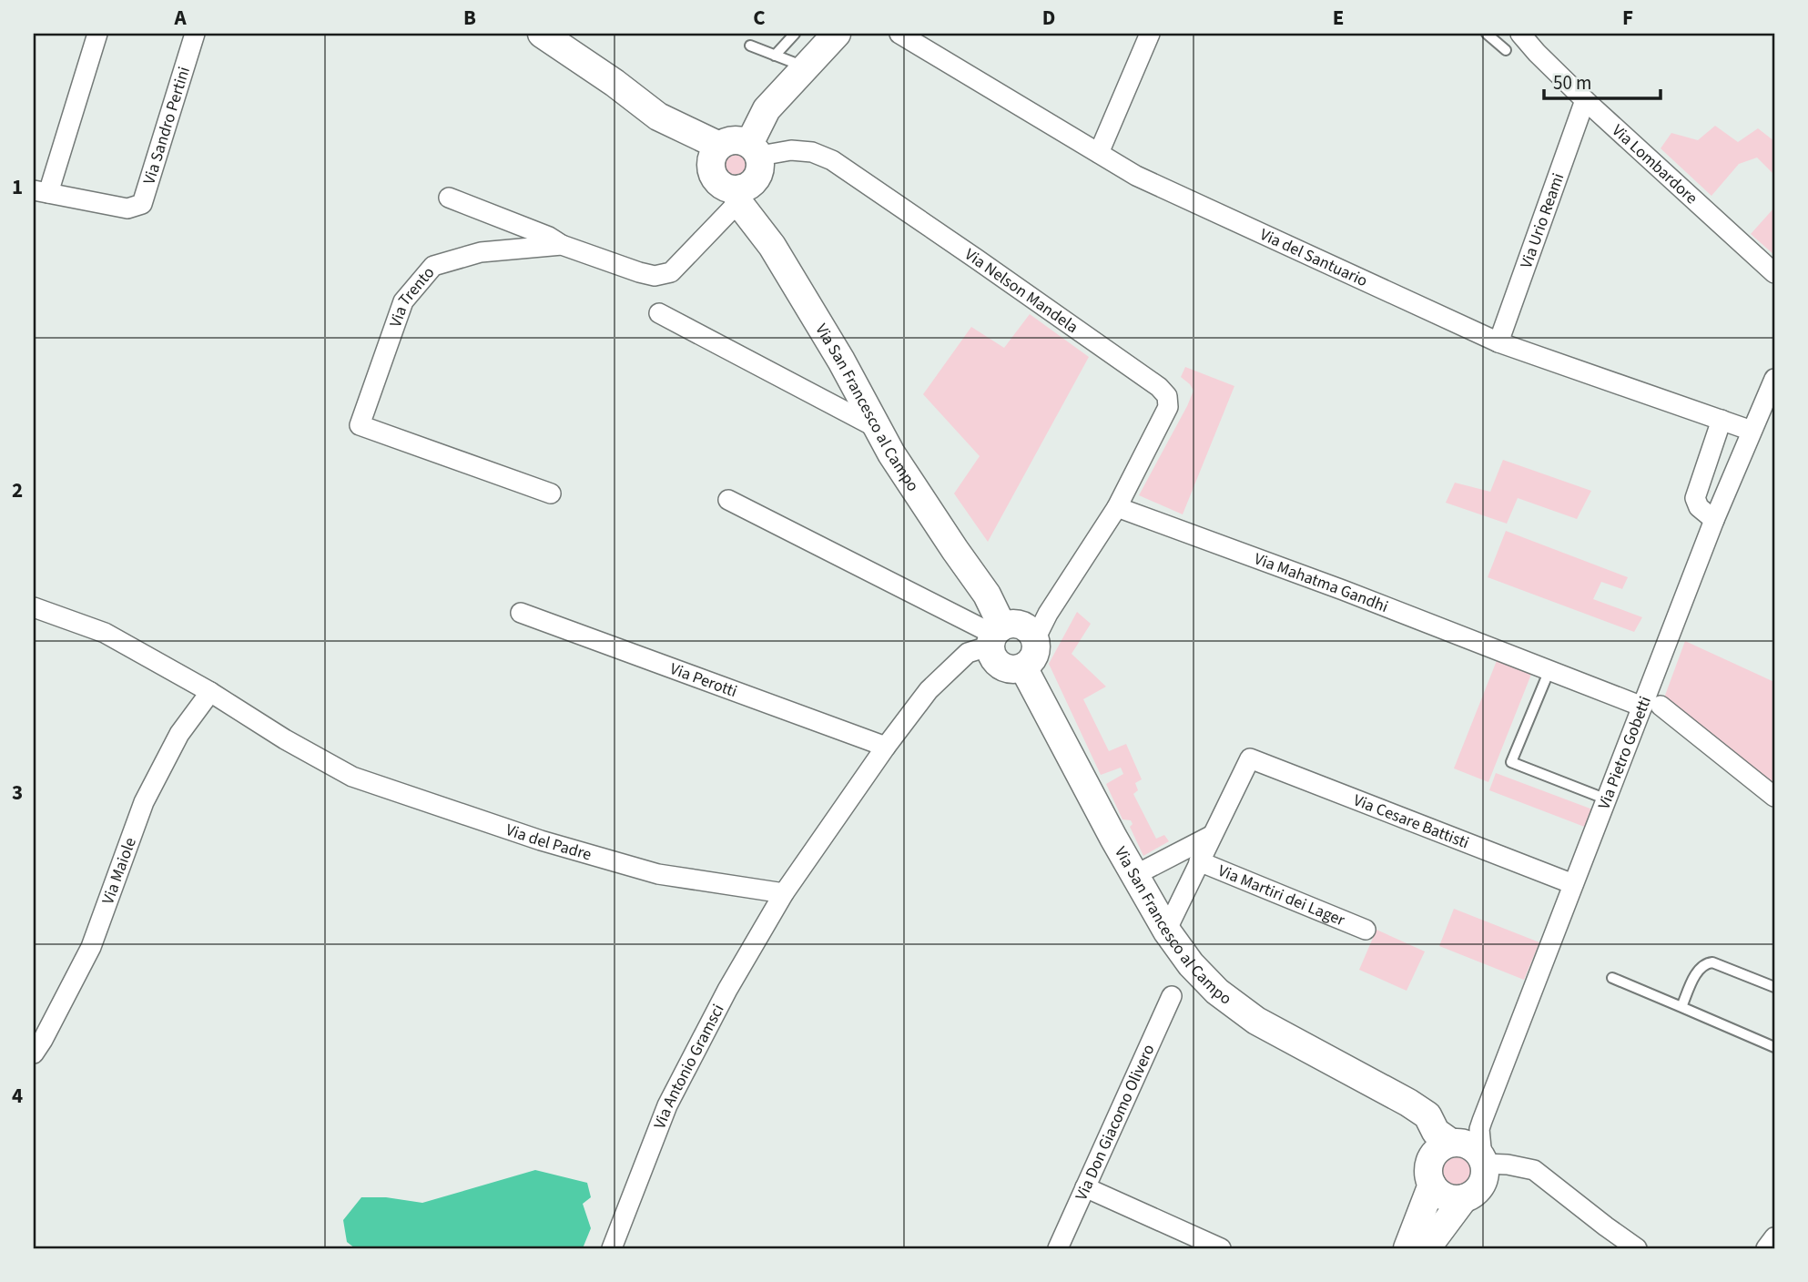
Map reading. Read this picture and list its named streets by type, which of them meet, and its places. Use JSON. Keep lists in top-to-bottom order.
{
  "streets": {
    "street": [
      "Via Sandro Pertini",
      "Via Lombardore",
      "Via Urio Reami",
      "Via del Santuario",
      "Via Nelson Mandela",
      "Via Trento",
      "Via San Francesco al Campo",
      "Via Mahatma Gandhi",
      "Via Perotti",
      "Via Pietro Gobetti",
      "Via Cesare Battisti",
      "Via del Padre",
      "Via Maiole",
      "Via Martiri dei Lager",
      "Via Antonio Gramsci",
      "Via Don Giacomo Olivero"
    ]
  },
  "crossings": [
    ["Via Lombardore", "Via Urio Reami"],
    ["Via Urio Reami", "Via del Santuario"],
    ["Via del Santuario", "Via Pietro Gobetti"],
    ["Via Nelson Mandela", "Via Trento"],
    ["Via Nelson Mandela", "Via San Francesco al Campo"],
    ["Via Nelson Mandela", "Via Mahatma Gandhi"],
    ["Via Trento", "Via San Francesco al Campo"],
    ["Via San Francesco al Campo", "Via Pietro Gobetti"],
    ["Via San Francesco al Campo", "Via Martiri dei Lager"],
    ["Via Mahatma Gandhi", "Via Pietro Gobetti"],
    ["Via Pietro Gobetti", "Via Cesare Battisti"],
    ["Via Cesare Battisti", "Via Martiri dei Lager"],
    ["Via del Padre", "Via Maiole"],
    ["Via del Padre", "Via Antonio Gramsci"]
  ],
  "scale_bar": "50 m",
  "grid": {
    "columns": [
      "A",
      "B",
      "C",
      "D",
      "E",
      "F"
    ],
    "rows": [
      "1",
      "2",
      "3",
      "4"
    ]
  }
}
